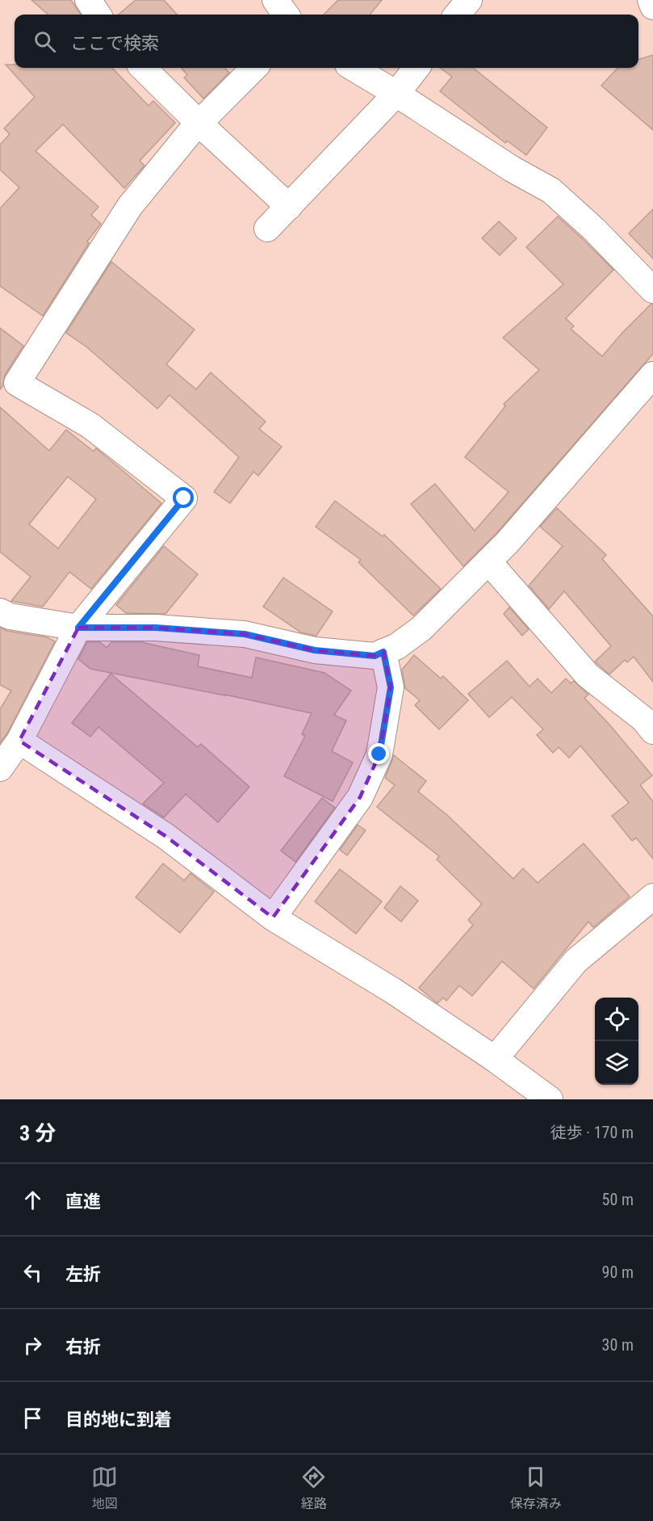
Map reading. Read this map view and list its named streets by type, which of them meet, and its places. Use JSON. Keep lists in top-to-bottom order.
{
  "page": {
    "search": "ここで検索",
    "heading": ["3 分", "徒歩 · 170 m"],
    "list": [
      ["直進", "50 m"],
      ["左折", "90 m"],
      ["右折", "30 m"],
      "目的地に到着"
    ],
    "nav": ["地図", "経路", "保存済み"]
  }
}
